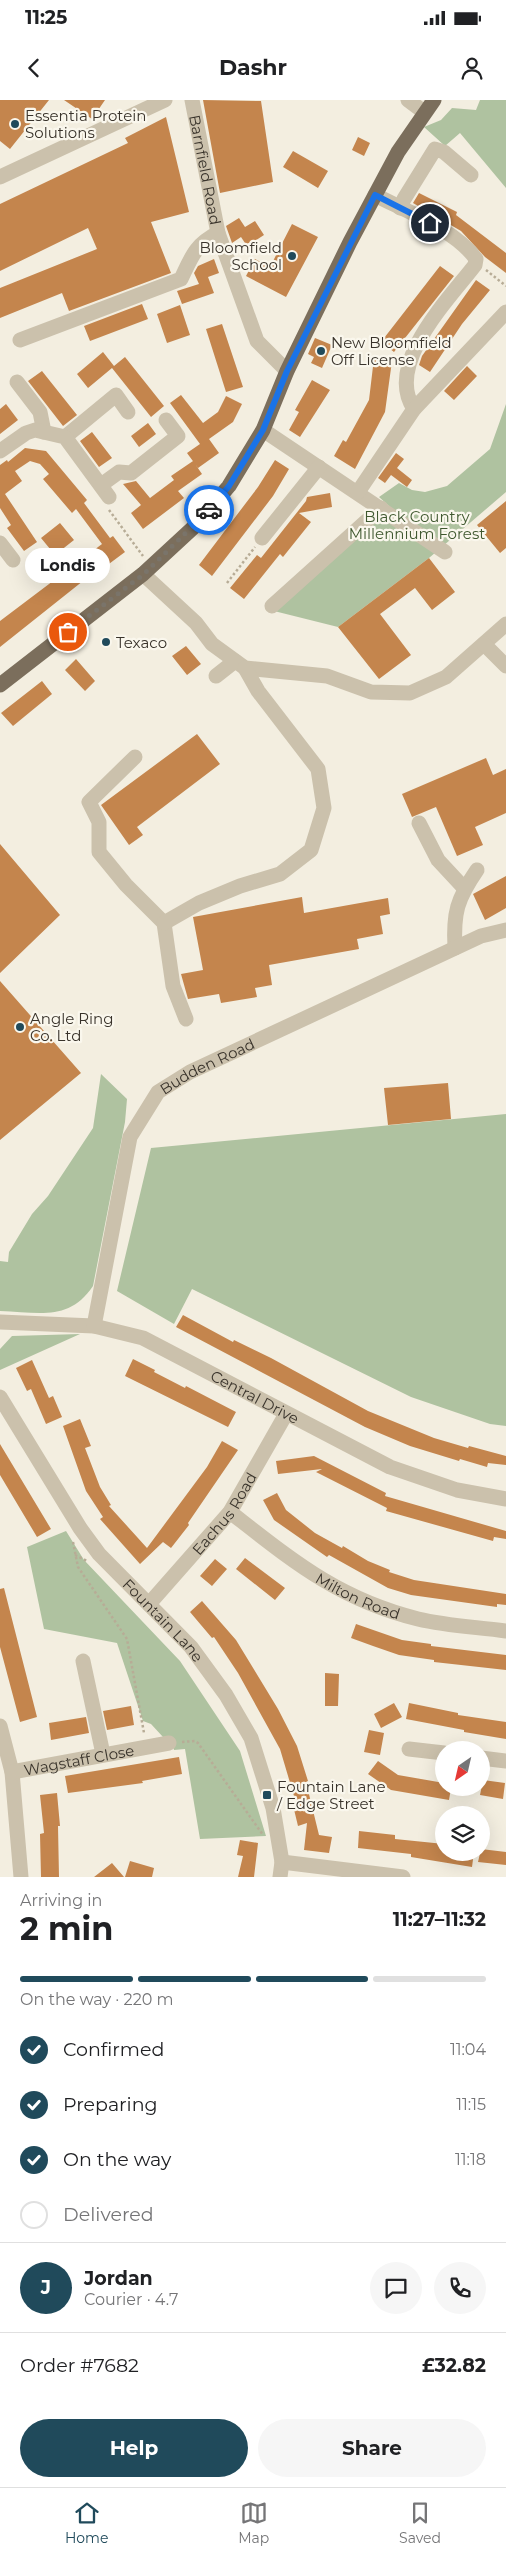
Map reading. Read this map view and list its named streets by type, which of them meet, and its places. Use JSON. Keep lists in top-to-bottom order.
{
  "streets": {
    "street": [
      "Barnfield Road",
      "Budden Road",
      "Central Drive",
      "Eachus Road",
      "Milton Road",
      "Fountain Lane",
      "Wagstaff Close"
    ]
  },
  "crossings": [
    ["Budden Road", "Central Drive"],
    ["Central Drive", "Eachus Road"],
    ["Eachus Road", "Milton Road"],
    ["Eachus Road", "Fountain Lane"]
  ],
  "parks": ["Black Country Millennium Forest"],
  "places": {
    "other": [
      "Essentia Protein Solutions",
      "Bloomfield School",
      "New Bloomfield Off License",
      "Londis",
      "Texaco",
      "Angle Ring Co. Ltd"
    ],
    "transit": ["Fountain Lane / Edge Street"]
  },
  "north": "bottom left",
  "page": {
    "status": "11:25",
    "header": "Dashr",
    "bubble": "Londis",
    "heading": ["2 min", "Arriving in", "11:27–11:32"],
    "panel": [
      "Jordan",
      "Courier · 4.7",
      "Order #7682",
      "£32.82"
    ],
    "bar": "On the way · 220 m",
    "list": [
      ["Confirmed", "11:04"],
      ["Preparing", "11:15"],
      ["On the way", "11:18"],
      "Delivered"
    ],
    "round": "J",
    "buttons": ["Help", "Share"],
    "tabs": ["Home", "Map", "Saved"]
  }
}
